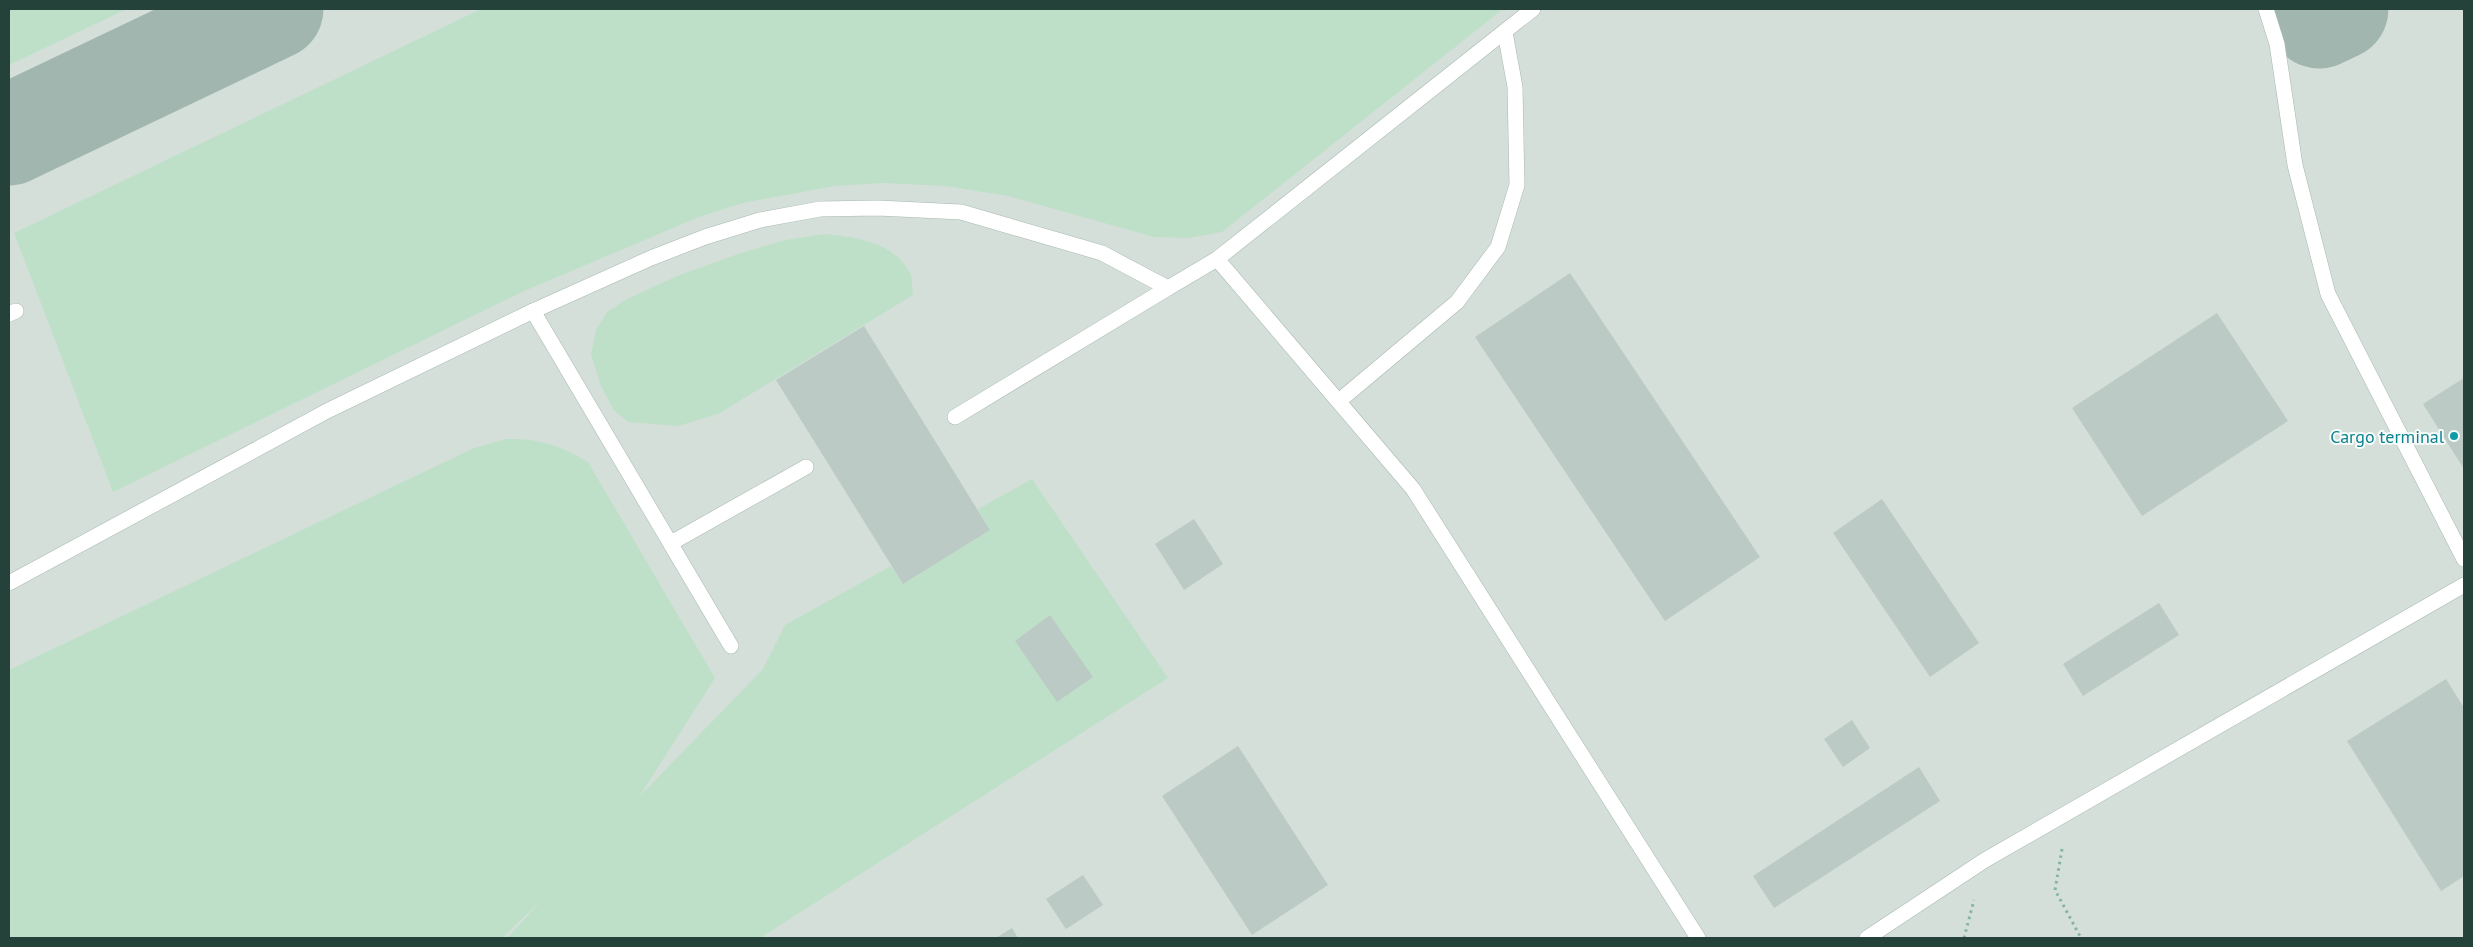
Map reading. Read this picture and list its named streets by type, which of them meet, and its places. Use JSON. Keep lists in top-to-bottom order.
{
  "places": ["Cargo terminal"]
}
